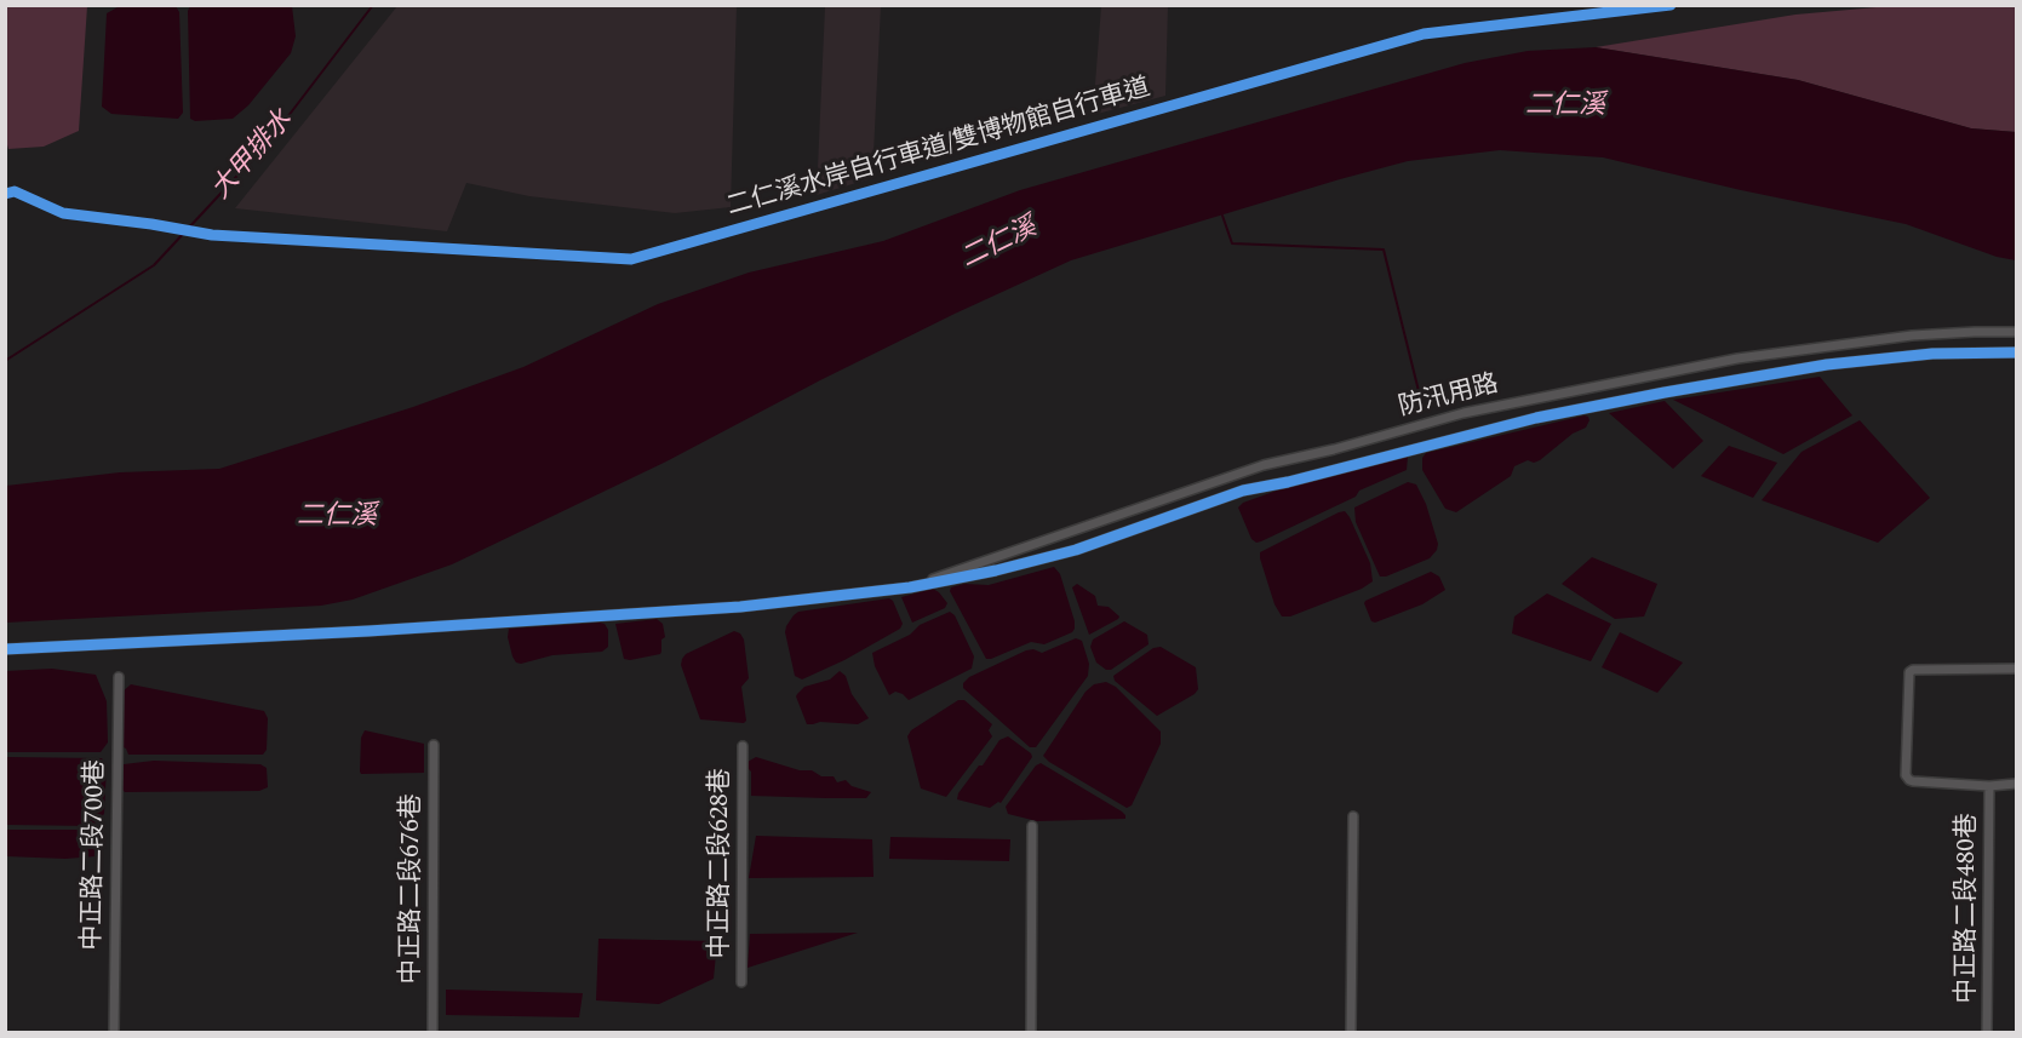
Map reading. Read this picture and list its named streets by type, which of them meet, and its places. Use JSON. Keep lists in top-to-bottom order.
{
  "streets": {
    "street": [
      "防汛用路",
      "中正路二段700巷",
      "中正路二段628巷",
      "中正路二段676巷",
      "中正路二段480巷"
    ],
    "cycle path": ["二仁溪水岸自行車道/雙博物館自行車道"]
  },
  "water": ["二仁溪", "大甲排水"]
}
